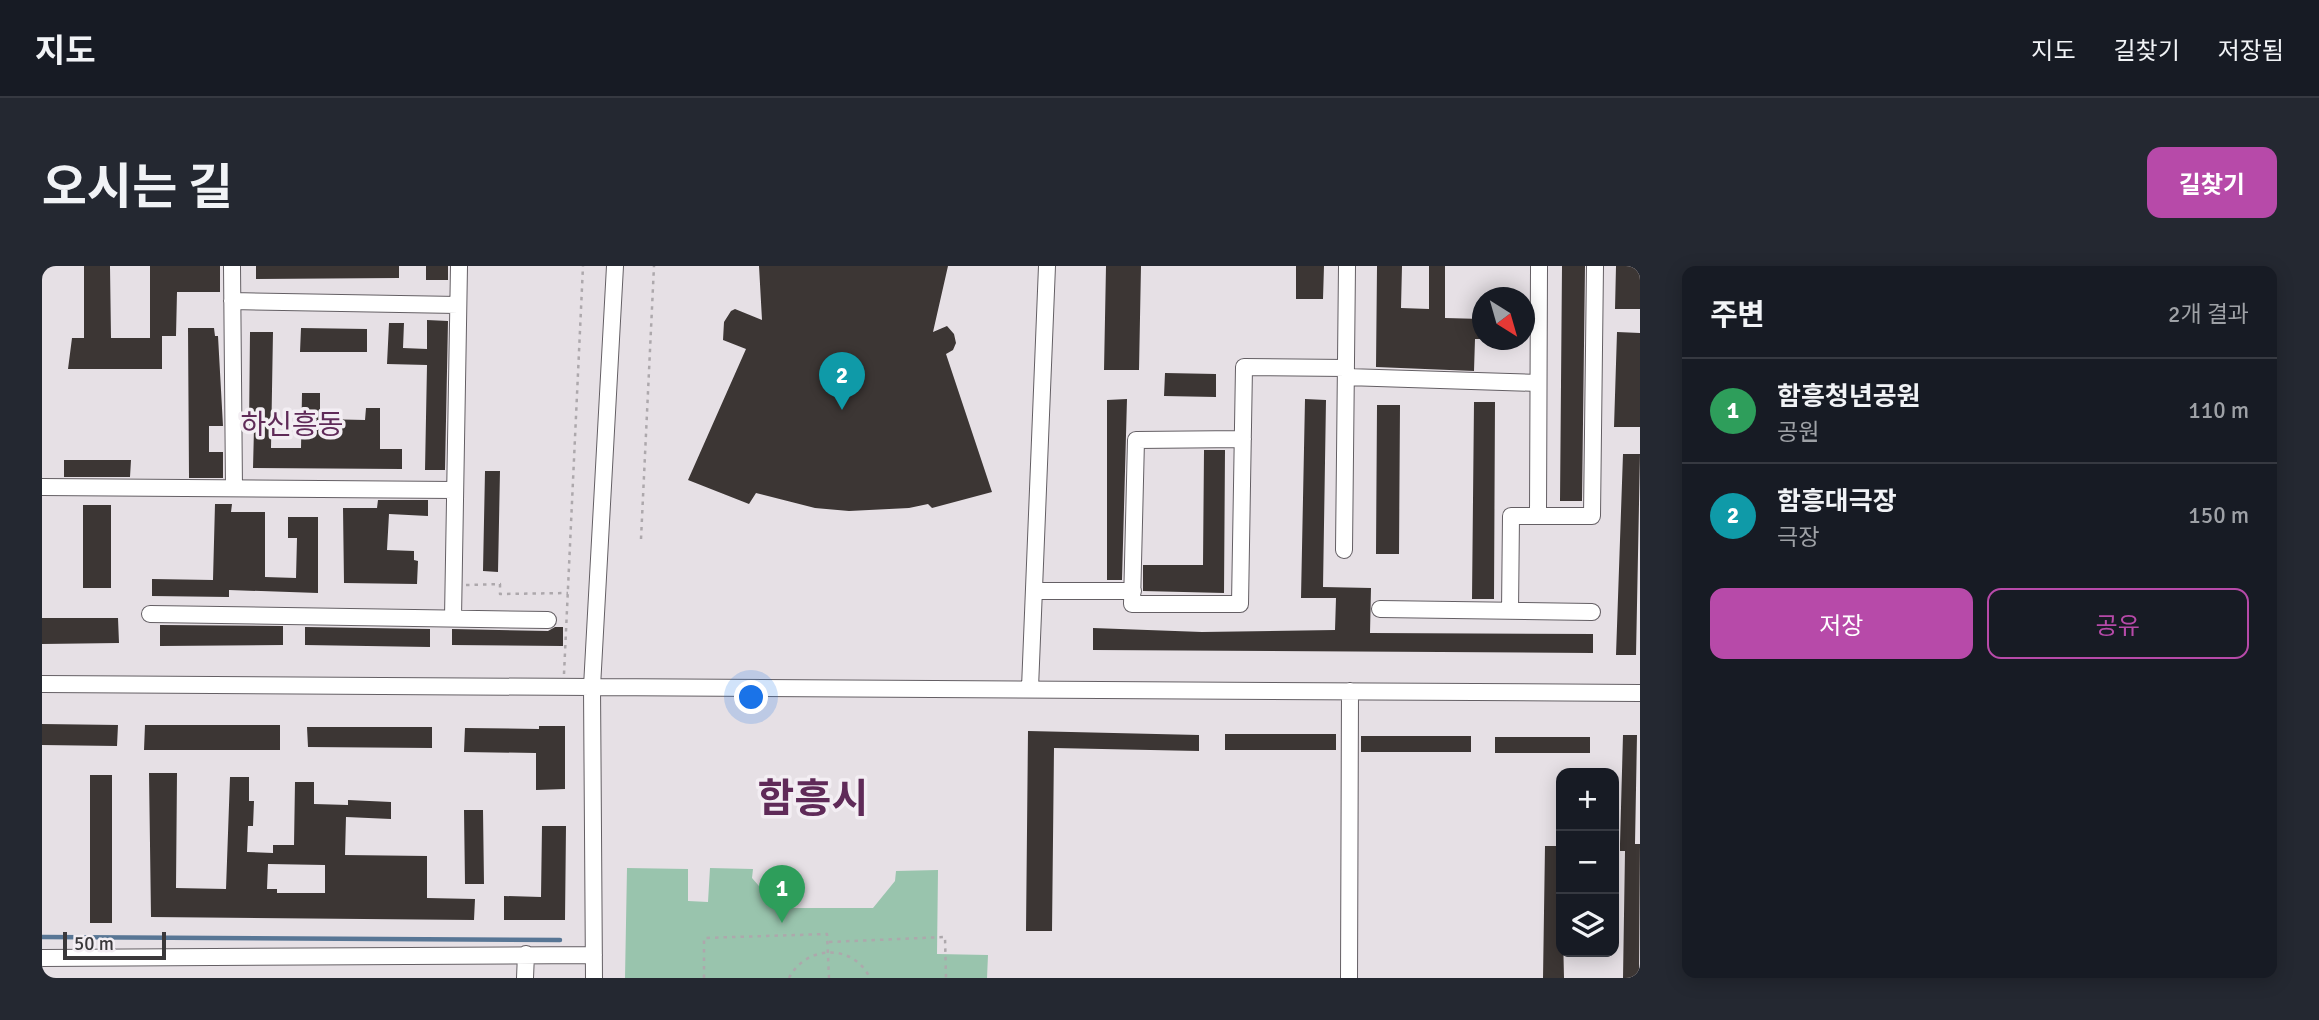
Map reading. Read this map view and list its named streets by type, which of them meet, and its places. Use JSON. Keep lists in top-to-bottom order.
{
  "districts": ["하신흥동", "함흥시"],
  "scale_bar": "50 m",
  "north": "bottom right",
  "page": {
    "header": "지도",
    "nav": ["지도", "길찾기", "저장됨"],
    "title": "오시는 길",
    "buttons": [
      "길찾기",
      ["저장", "공유"]
    ],
    "heading": ["주변", "2개 결과"],
    "pins": ["2", "1"],
    "list": [
      {
        "mark": "1",
        "name": "함흥청년공원",
        "note": "공원",
        "value": "110 m"
      },
      {
        "mark": "2",
        "name": "함흥대극장",
        "note": "극장",
        "value": "150 m"
      }
    ],
    "map_buttons": ["+", "−"],
    "scale": "50 m"
  }
}
